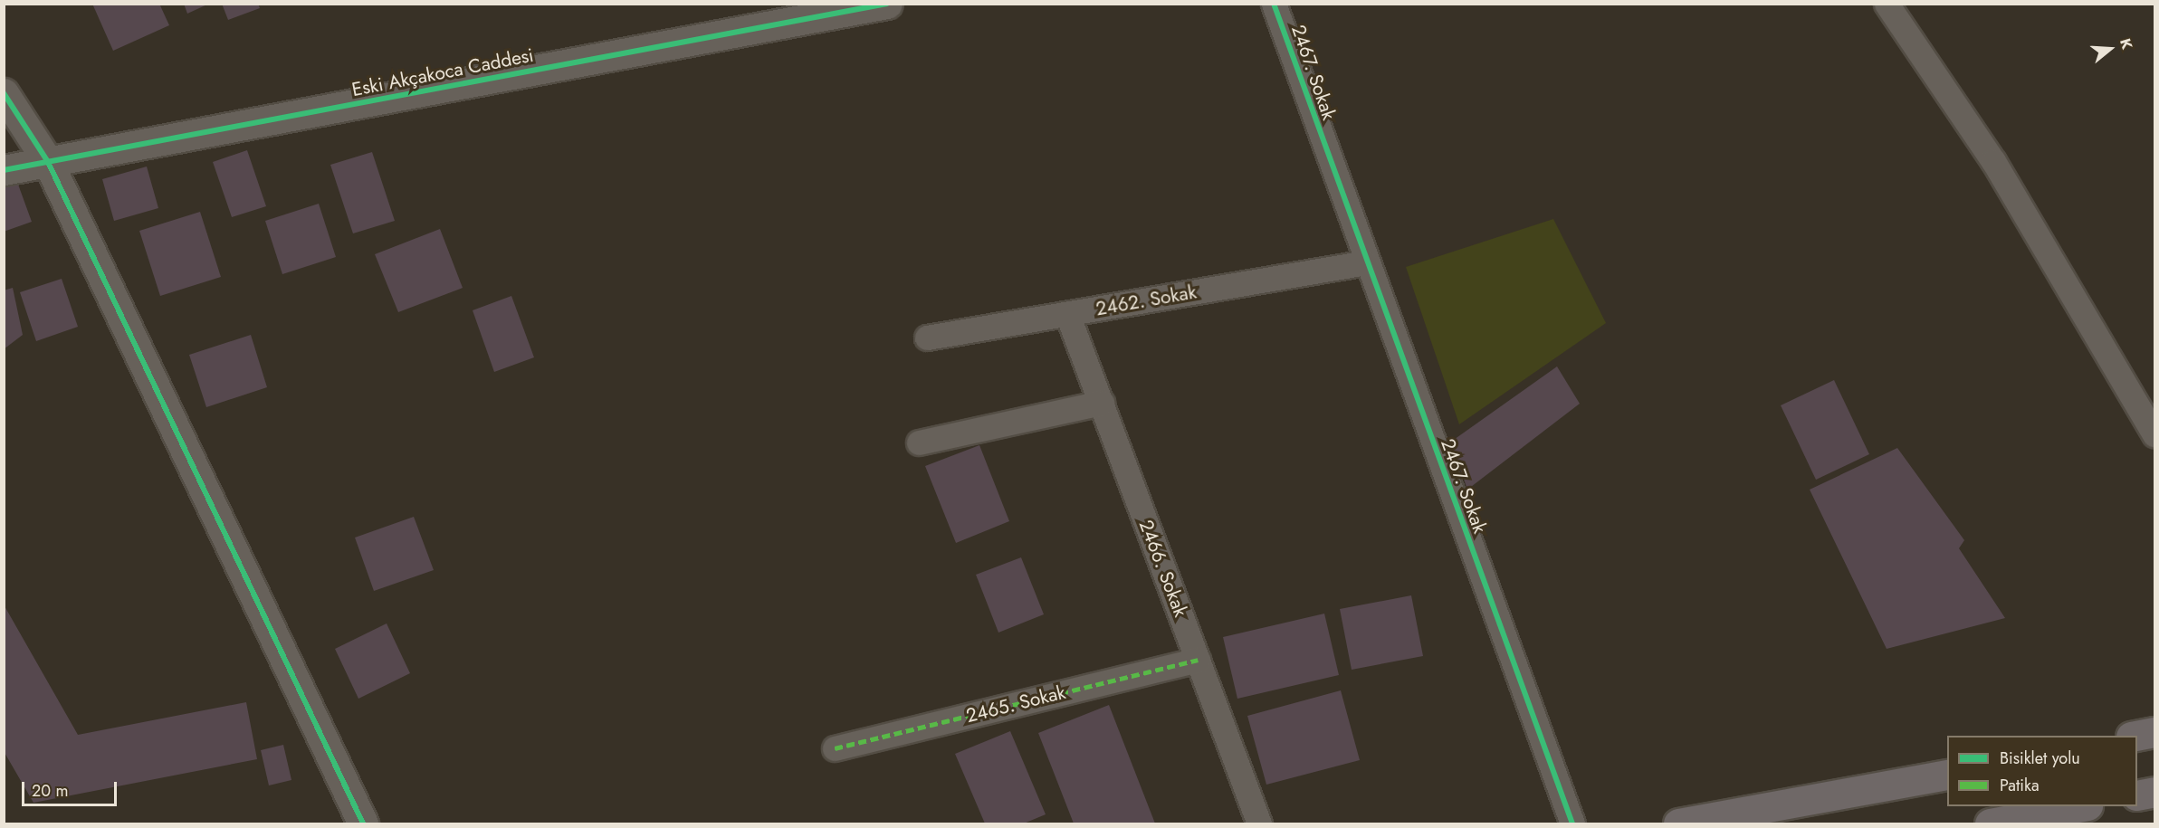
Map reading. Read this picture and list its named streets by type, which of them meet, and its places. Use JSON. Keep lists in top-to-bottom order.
{
  "streets": {
    "street": [
      "Eski Akçakoca Caddesi",
      "2467. Sokak",
      "2462. Sokak",
      "2466. Sokak",
      "2465. Sokak"
    ]
  },
  "crossings": [
    ["2467. Sokak", "2462. Sokak"],
    ["2462. Sokak", "2466. Sokak"],
    ["2466. Sokak", "2465. Sokak"]
  ],
  "legend": ["Bisiklet yolu", "Patika"],
  "scale_bar": "20 m",
  "north": "right"
}
